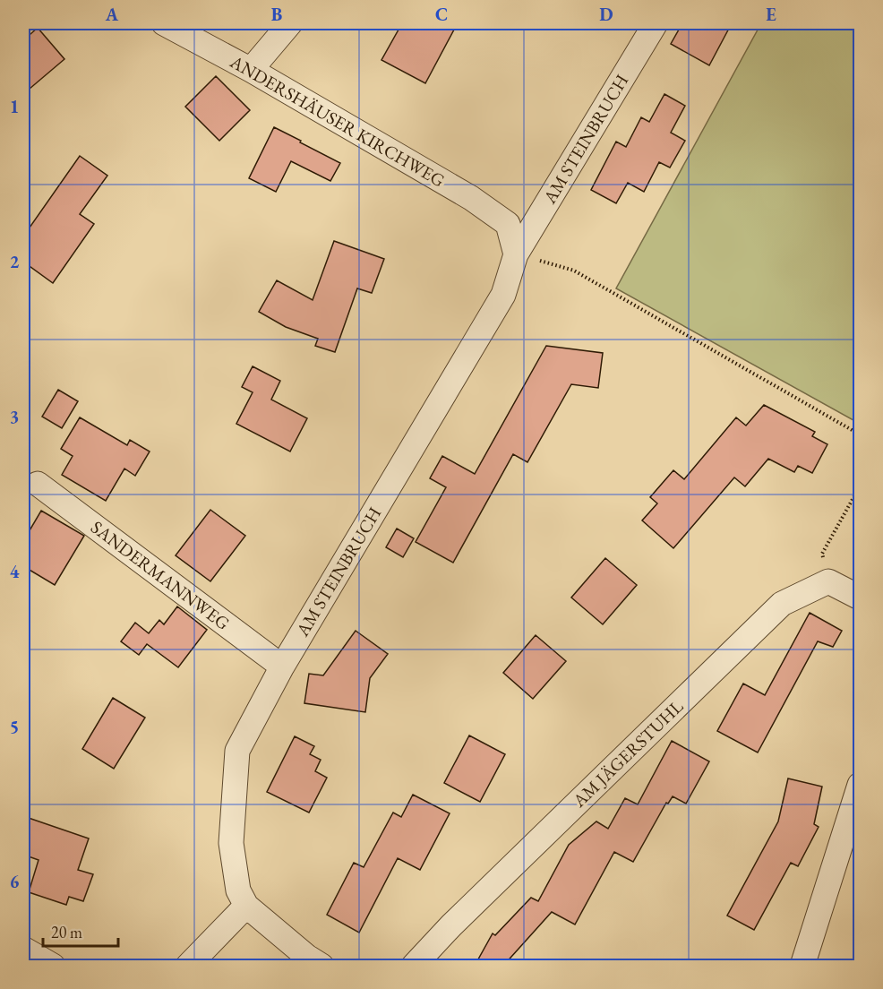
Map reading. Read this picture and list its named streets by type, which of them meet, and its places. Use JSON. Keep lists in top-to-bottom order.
{
  "streets": {
    "street": [
      "ANDERSHÄUSER KIRCHWEG",
      "AM STEINBRUCH",
      "SANDERMANNWEG",
      "AM JÄGERSTUHL"
    ]
  },
  "crossings": [
    ["ANDERSHÄUSER KIRCHWEG", "AM STEINBRUCH"],
    ["AM STEINBRUCH", "SANDERMANNWEG"]
  ],
  "scale_bar": "20 m",
  "grid": {
    "columns": [
      "A",
      "B",
      "C",
      "D",
      "E"
    ],
    "rows": [
      "1",
      "2",
      "3",
      "4",
      "5",
      "6"
    ]
  }
}
